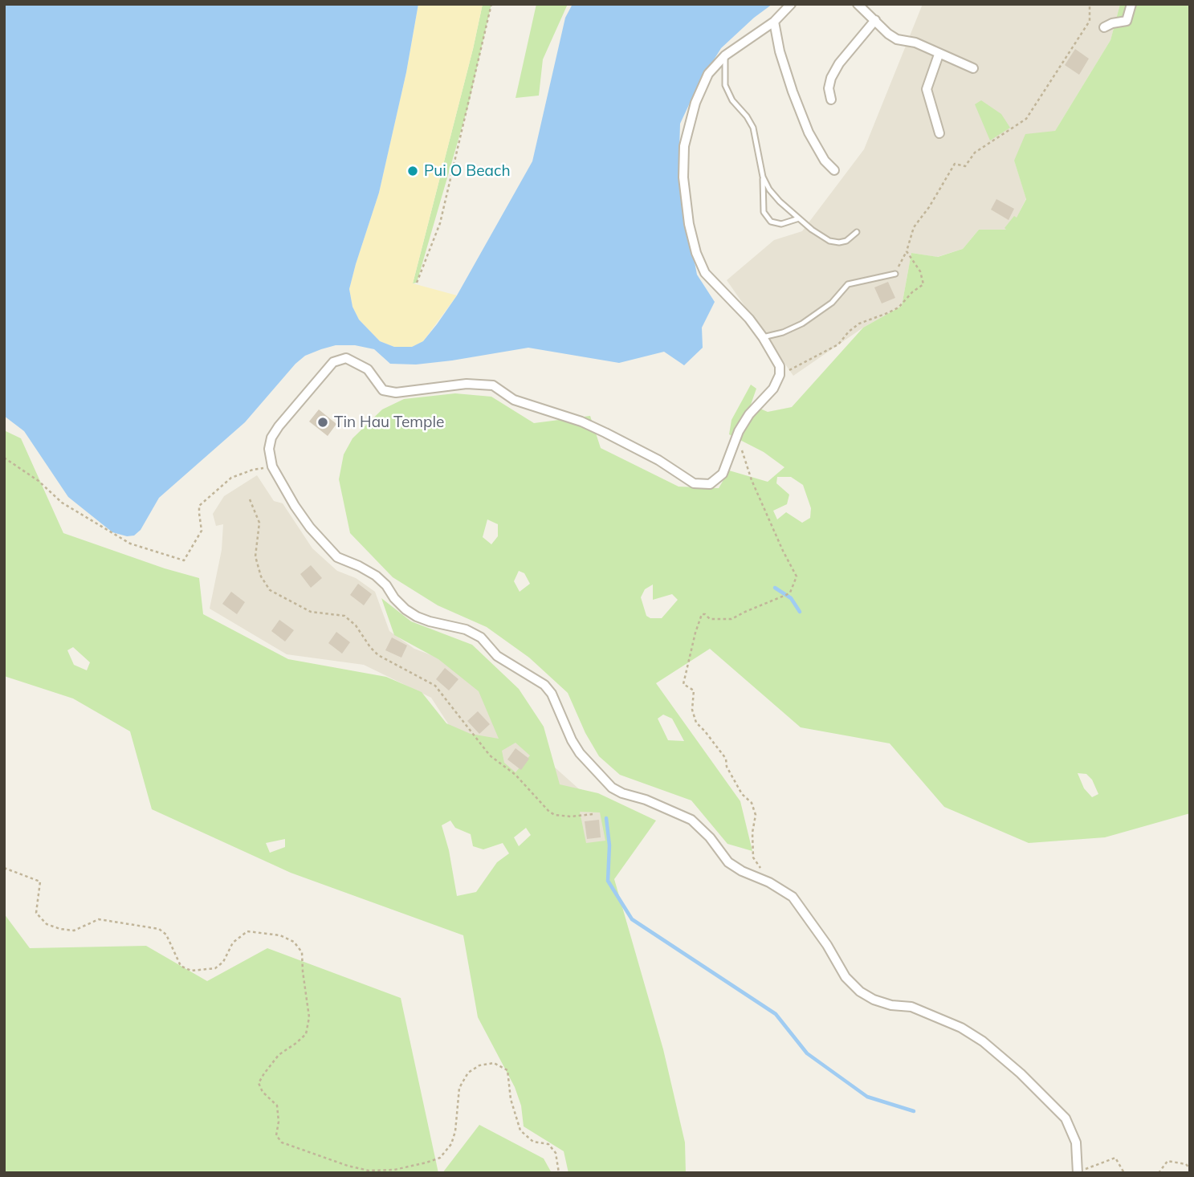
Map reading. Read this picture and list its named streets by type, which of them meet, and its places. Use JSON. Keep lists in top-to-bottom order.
{
  "places": ["Pui O Beach", "Tin Hau Temple"]
}
